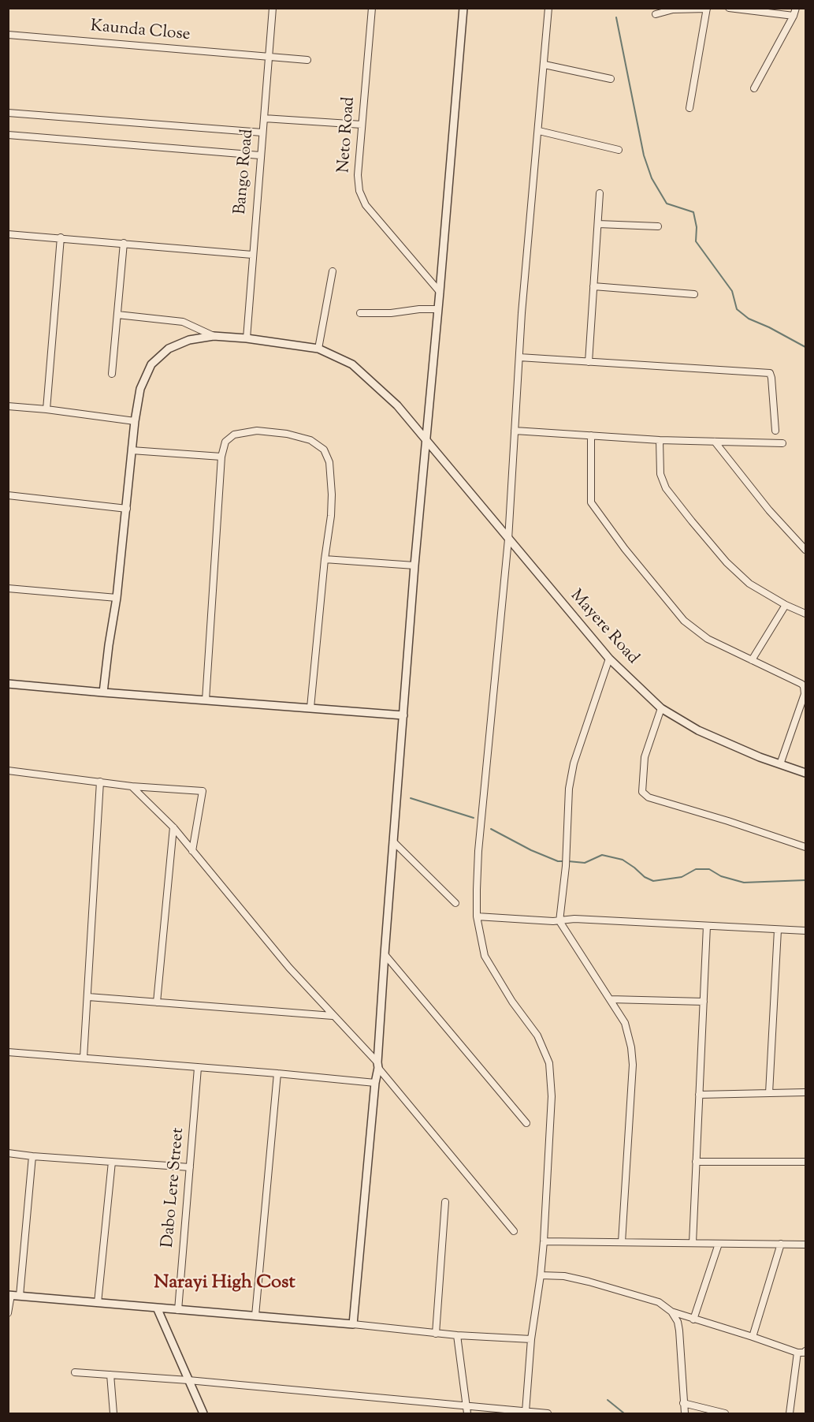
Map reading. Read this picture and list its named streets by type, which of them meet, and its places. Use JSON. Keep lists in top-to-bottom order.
{
  "streets": {
    "street": [
      "Kaunda Close",
      "Neto Road",
      "Bango Road",
      "Mayere Road",
      "Dabo Lere Street"
    ]
  },
  "crossings": [
    ["Kaunda Close", "Bango Road"],
    ["Bango Road", "Mayere Road"]
  ],
  "districts": ["Narayi High Cost"]
}
